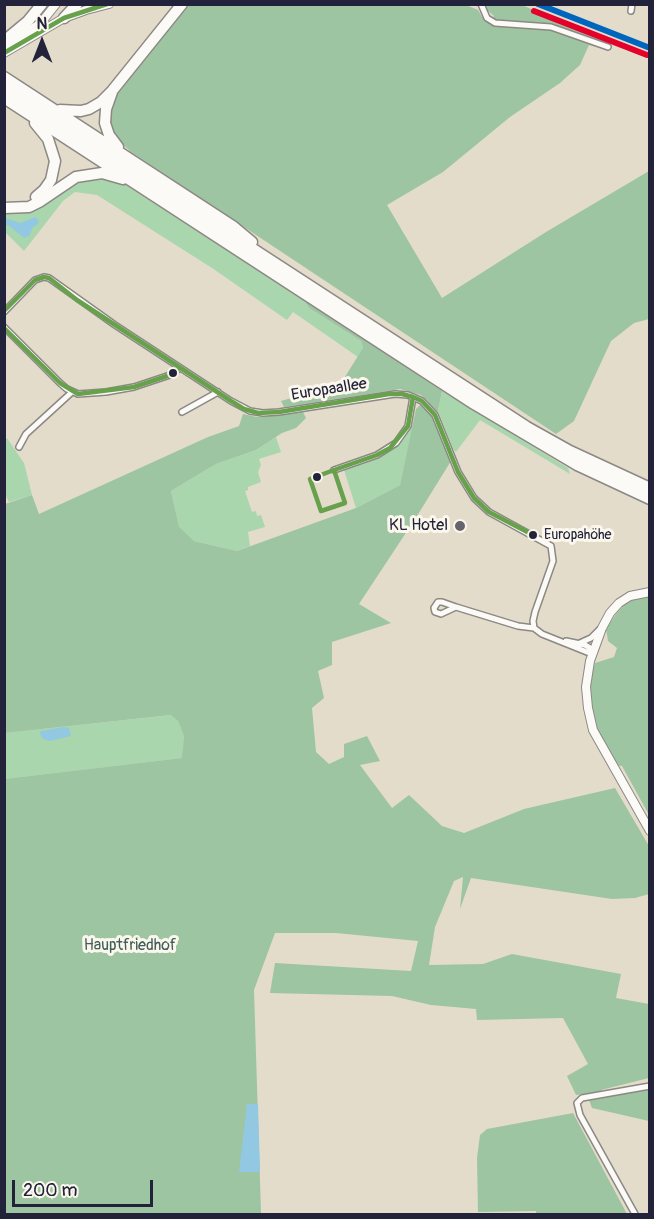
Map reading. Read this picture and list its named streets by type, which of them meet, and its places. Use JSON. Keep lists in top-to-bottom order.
{
  "streets": {
    "street": ["Europaallee"]
  },
  "parks": ["Hauptfriedhof"],
  "places": ["KL Hotel", "Europahöhe"],
  "scale_bar": "200 m",
  "north": "top"
}
